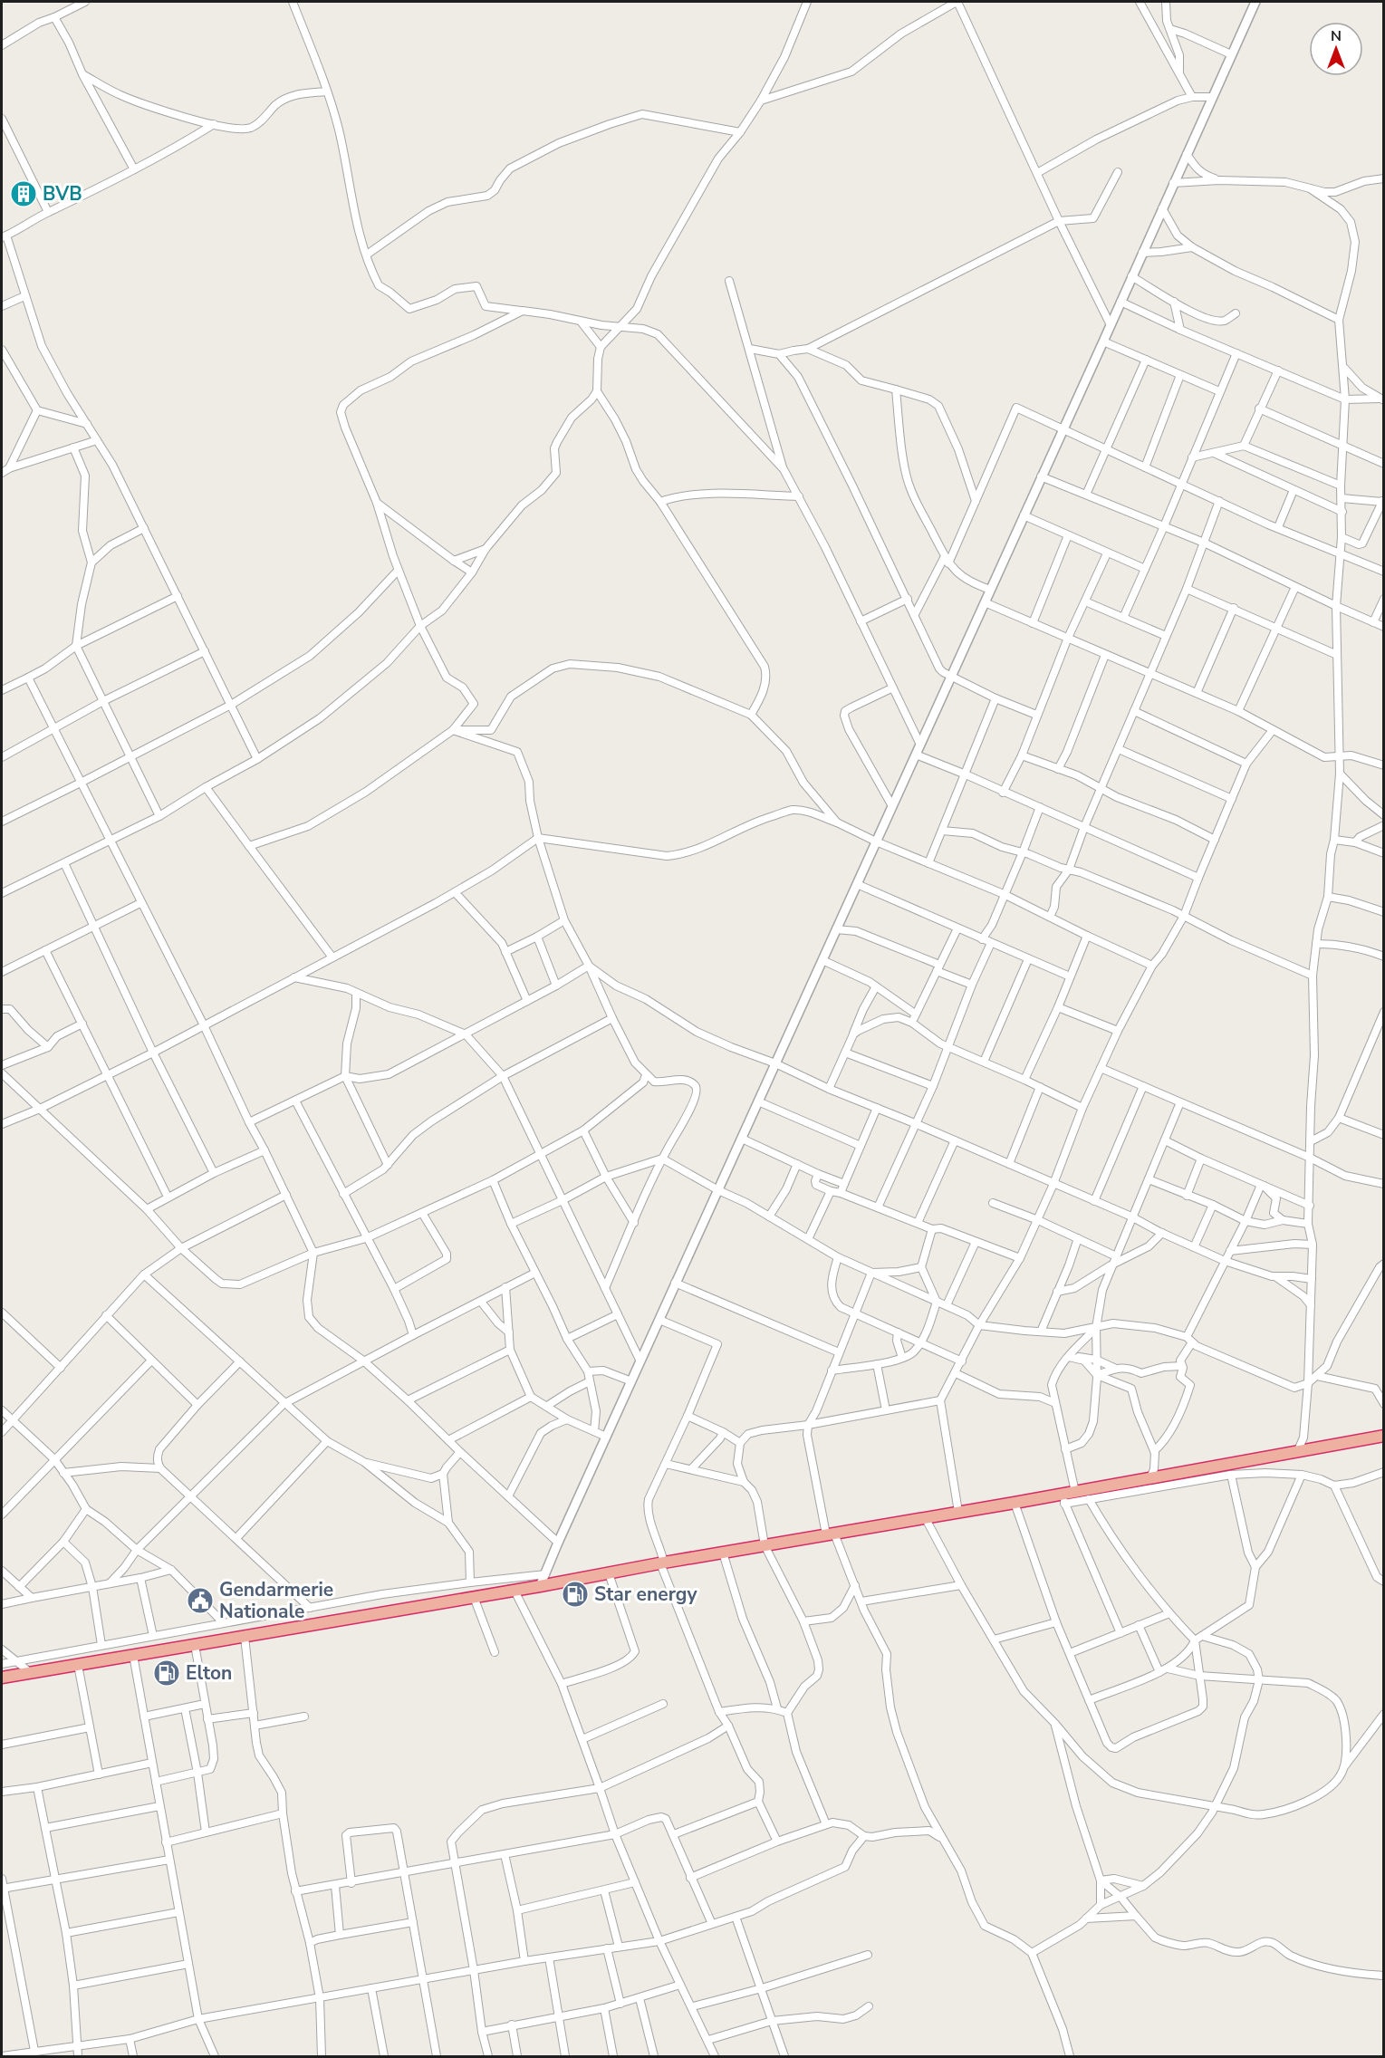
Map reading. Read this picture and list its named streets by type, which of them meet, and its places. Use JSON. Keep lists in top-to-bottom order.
{
  "places": {
    "building": ["BVB"],
    "fuel station": ["Star energy", "Elton"],
    "public building": ["Gendarmerie Nationale"]
  },
  "north": "top"
}
